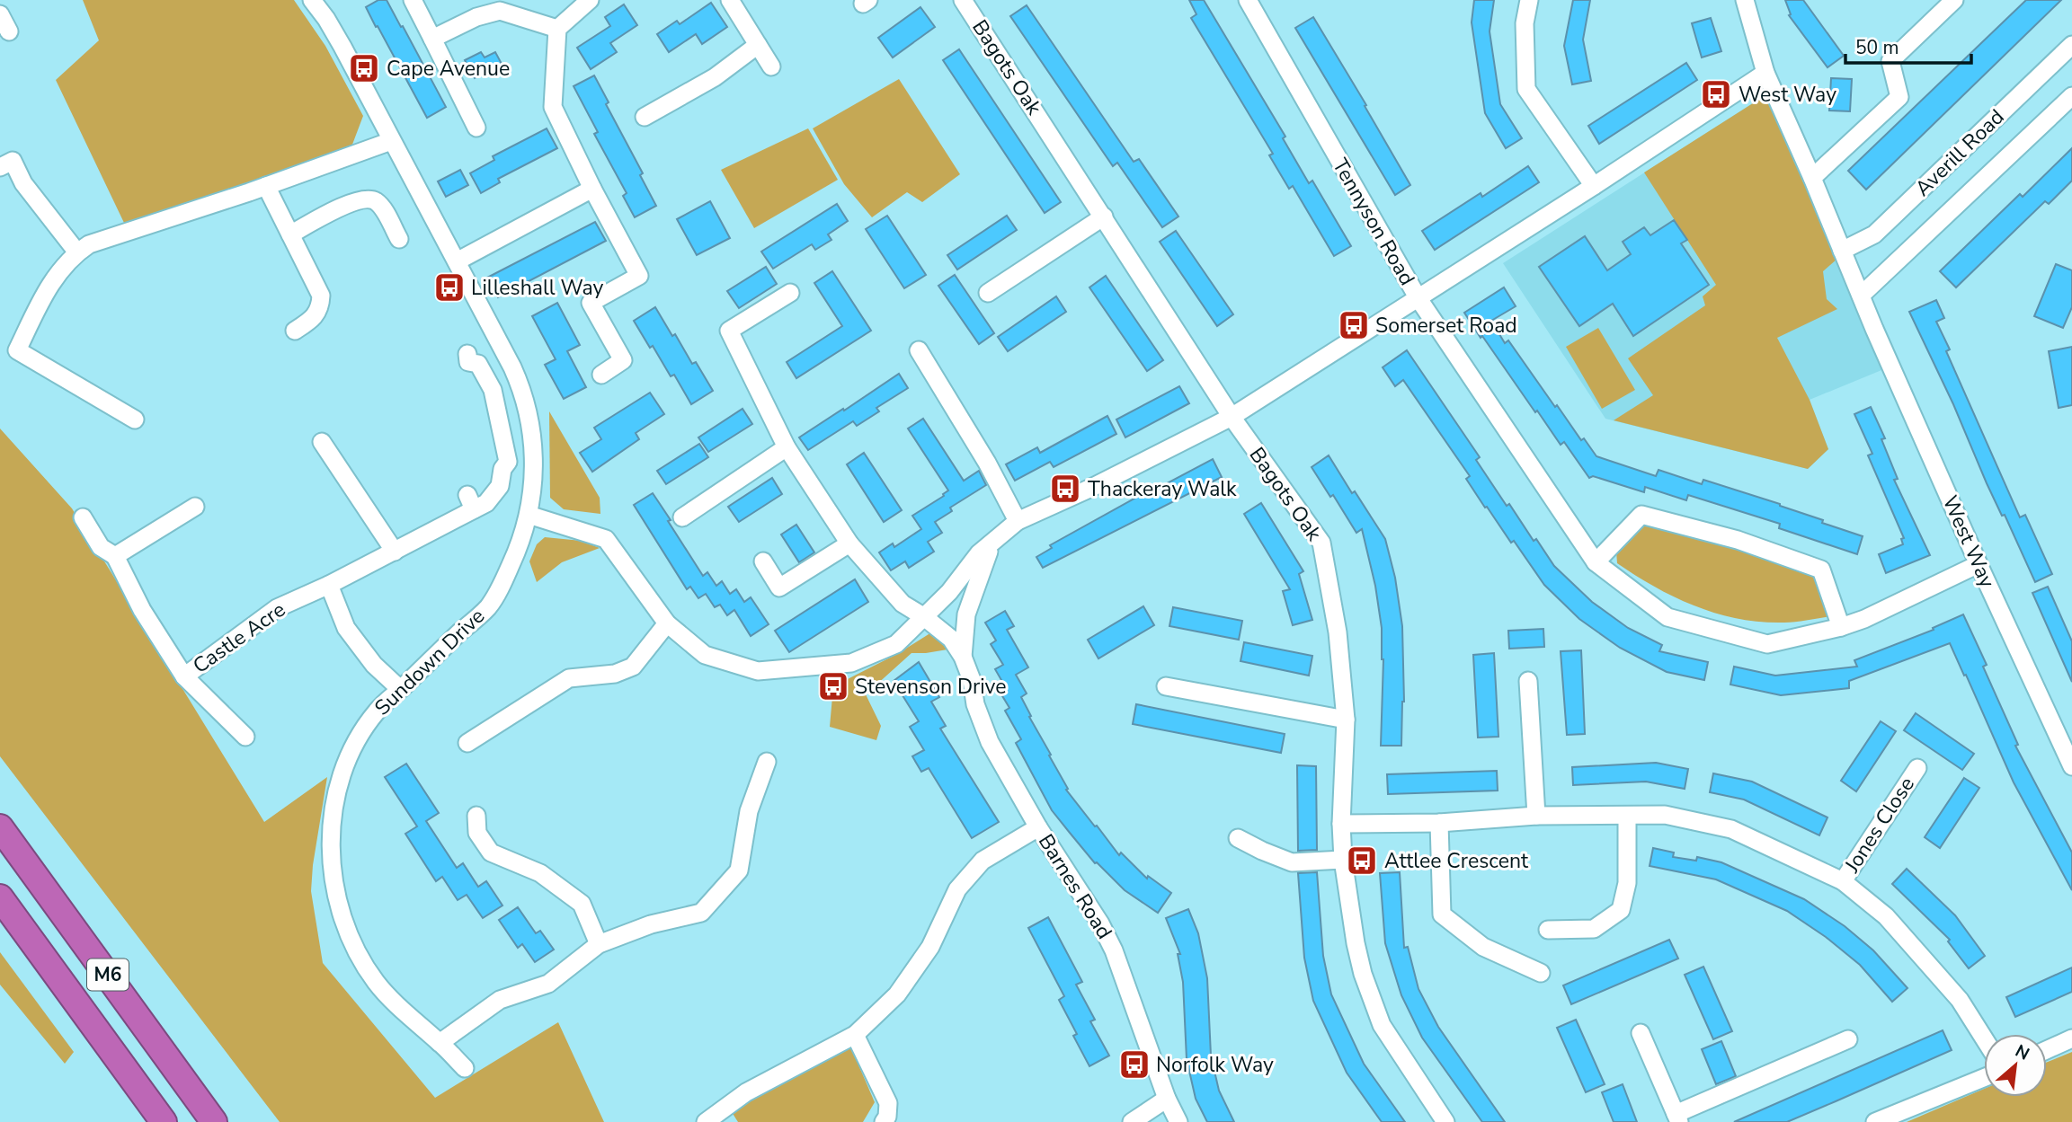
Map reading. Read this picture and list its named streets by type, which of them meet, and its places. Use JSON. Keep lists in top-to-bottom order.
{
  "streets": {
    "highway": ["M6"],
    "street": [
      "Bagots Oak",
      "Averill Road",
      "Tennyson Road",
      "West Way",
      "Castle Acre",
      "Sundown Drive",
      "Jones Close",
      "Barnes Road"
    ]
  },
  "crossings": [
    ["Averill Road", "West Way"],
    ["Tennyson Road", "West Way"]
  ],
  "places": {
    "bus stop": [
      "Cape Avenue",
      "West Way",
      "Lilleshall Way",
      "Somerset Road",
      "Thackeray Walk",
      "Stevenson Drive",
      "Attlee Crescent",
      "Norfolk Way"
    ]
  },
  "scale_bar": "50 m",
  "north": "top right"
}
